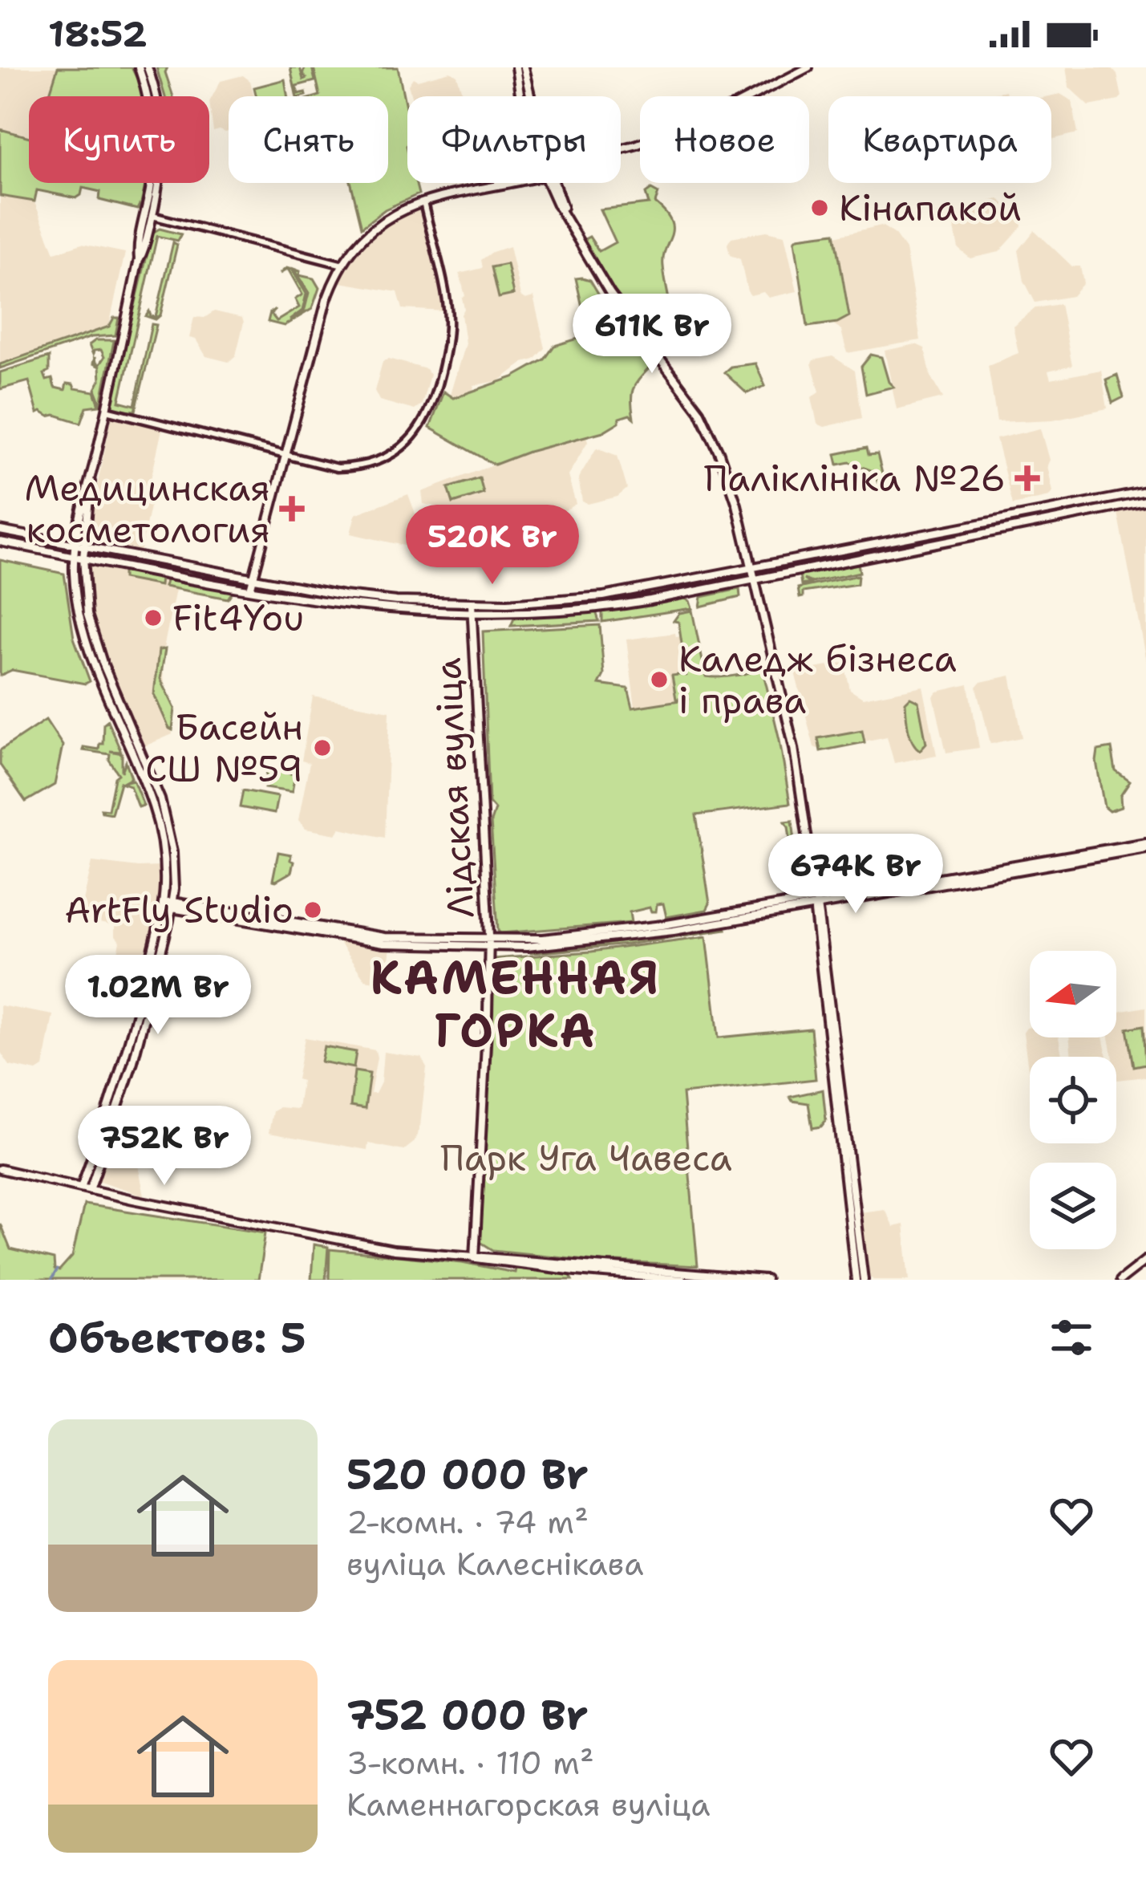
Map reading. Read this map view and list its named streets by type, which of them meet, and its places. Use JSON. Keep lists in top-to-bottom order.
{
  "streets": {
    "main road": ["Лідская вуліца"]
  },
  "districts": ["КАМЕННАЯ ГОРКА"],
  "parks": ["Парк Уга Чавеса"],
  "places": {
    "other": [
      "Кінапакой",
      "Fit4You",
      "Каледж бізнеса і права",
      "Басейн СШ №59",
      "ArtFly Studio"
    ],
    "health": ["Паліклініка №26", "Медицинская косметология"]
  },
  "north": "left",
  "page": {
    "status": "18:52",
    "chip": [
      "Купить",
      "Снять",
      "Фильтры",
      "Новое",
      "Квартира"
    ],
    "price": [
      "611K Br",
      "520K Br",
      "674K Br",
      "1.02M Br",
      "752K Br"
    ],
    "heading": "Объектов: 5",
    "list": [
      {
        "name": "520 000 Br",
        "note": "2-комн. · 74 m² · вуліца Калеснікава"
      },
      {
        "name": "752 000 Br",
        "note": "3-комн. · 110 m² · Каменнагорская вуліца"
      }
    ]
  }
}
